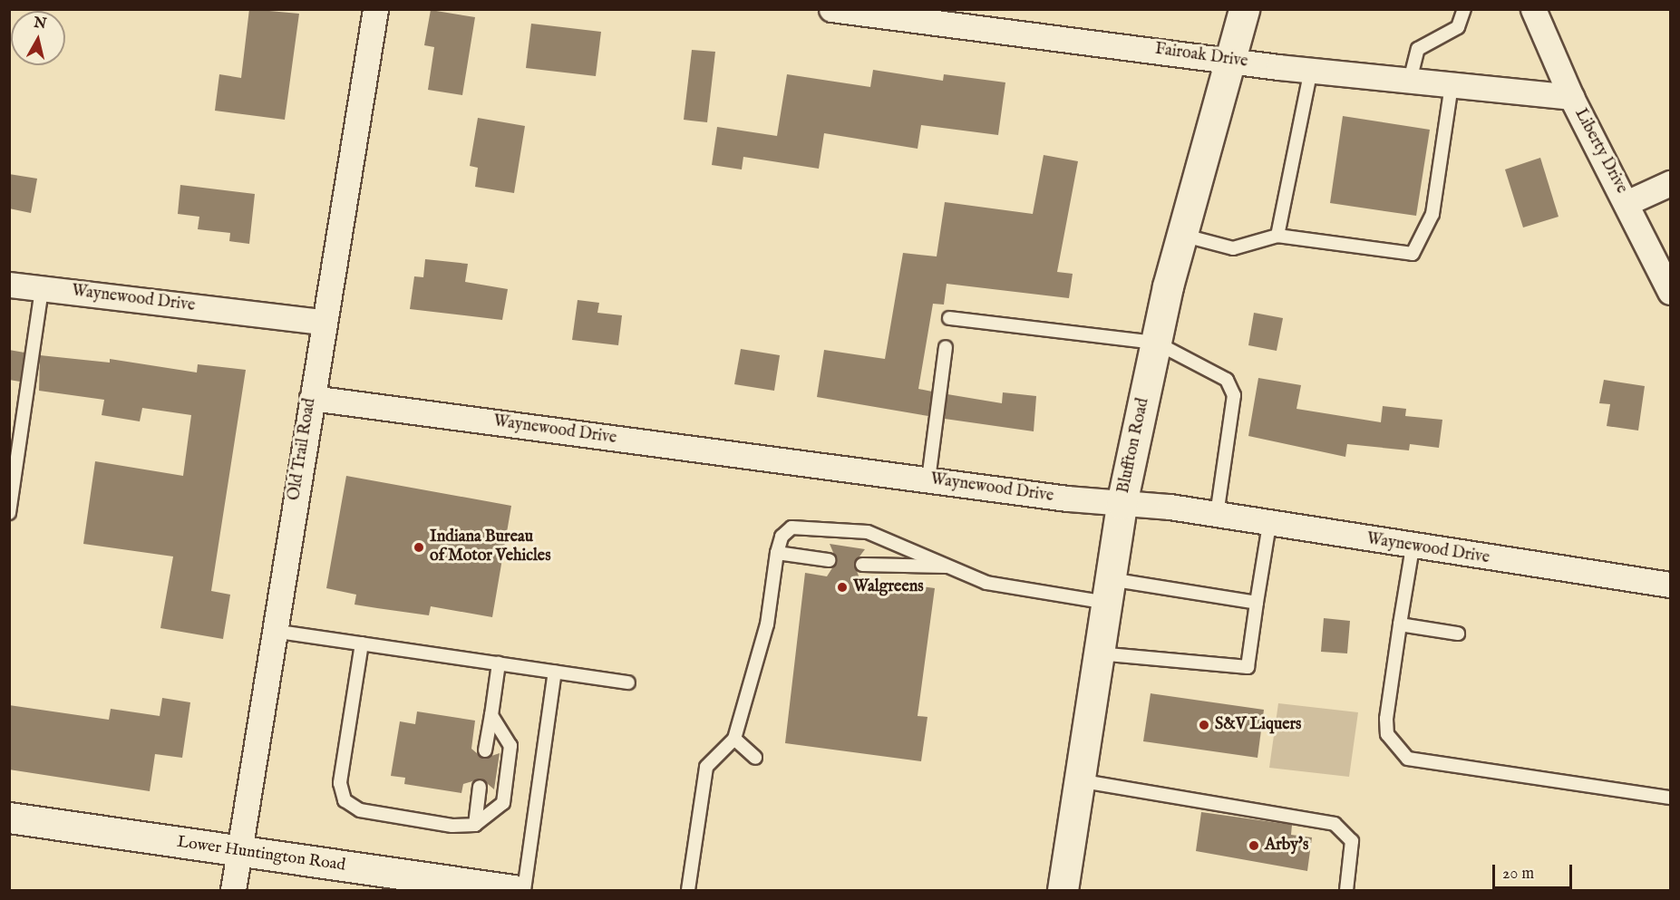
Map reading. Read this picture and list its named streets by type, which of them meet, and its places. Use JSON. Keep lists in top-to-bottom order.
{
  "streets": {
    "main road": ["Bluffton Road", "Lower Huntington Road"],
    "street": [
      "Fairoak Drive",
      "Liberty Drive",
      "Waynewood Drive",
      "Old Trail Road"
    ]
  },
  "crossings": [
    ["Fairoak Drive", "Liberty Drive"],
    ["Fairoak Drive", "Bluffton Road"],
    ["Waynewood Drive", "Bluffton Road"],
    ["Waynewood Drive", "Old Trail Road"],
    ["Old Trail Road", "Lower Huntington Road"]
  ],
  "places": [
    "Indiana Bureau of Motor Vehicles",
    "Walgreens",
    "S&V Liquers",
    "Arby's"
  ],
  "scale_bar": "20 m",
  "north": "top"
}
